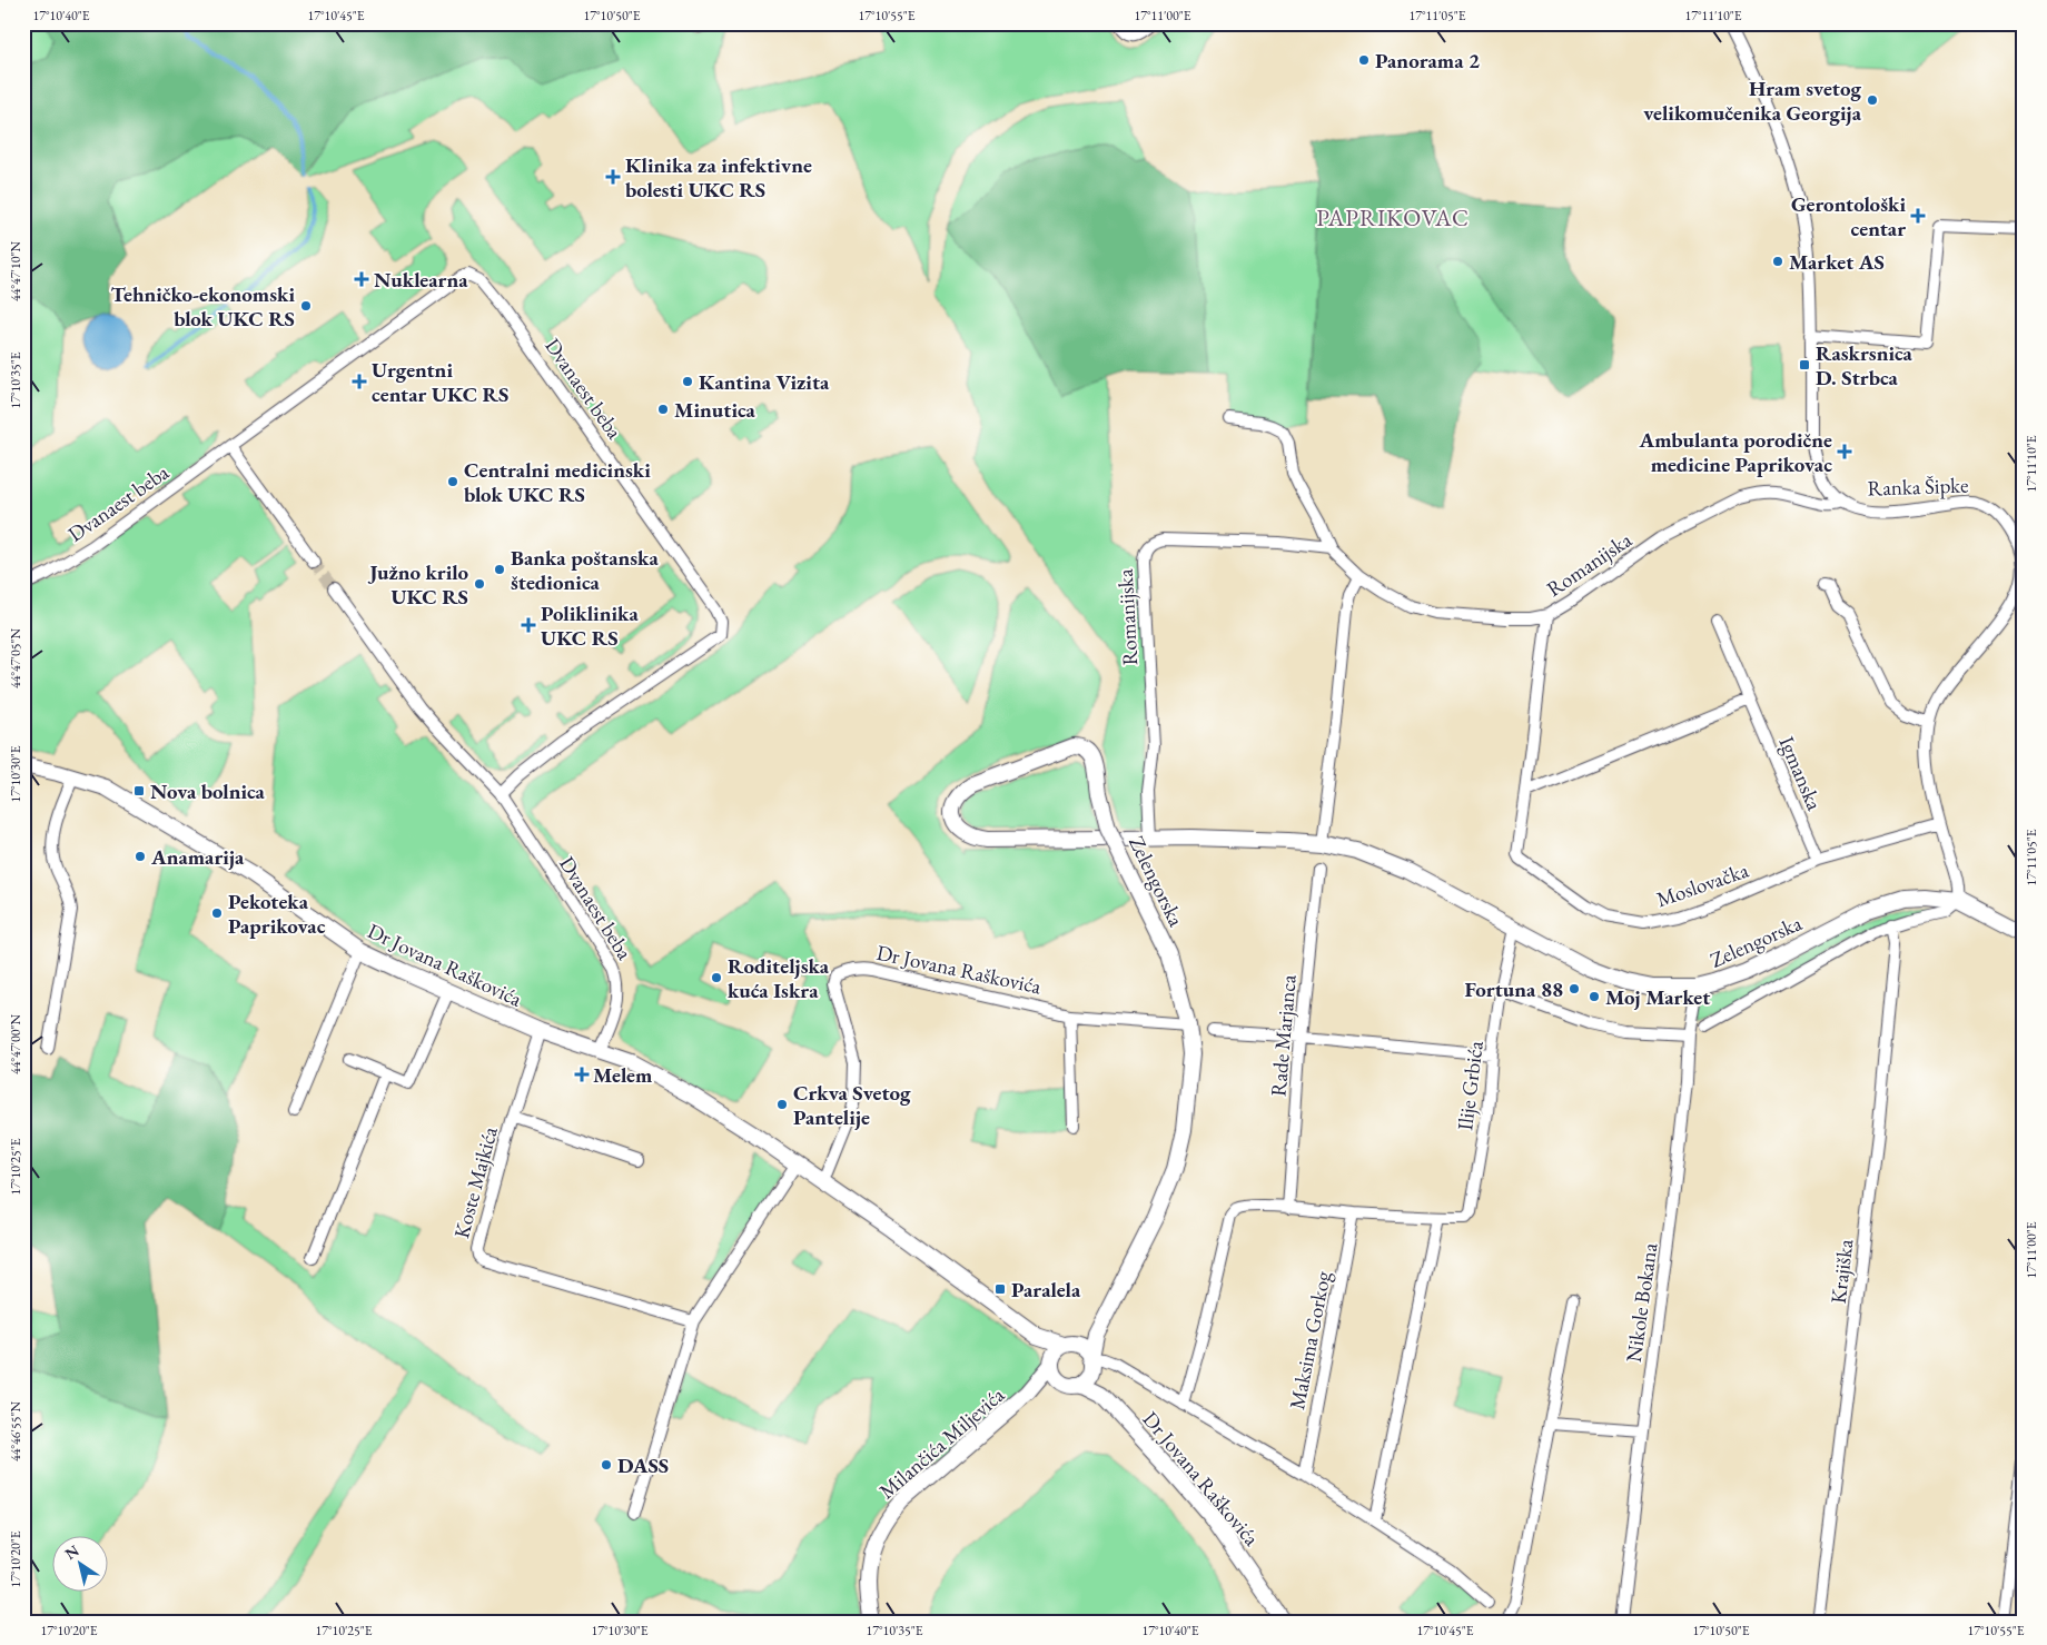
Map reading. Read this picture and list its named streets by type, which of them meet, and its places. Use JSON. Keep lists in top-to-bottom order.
{
  "streets": {
    "street": [
      "Dvanaest beba",
      "Ranka Šipke",
      "Romanijska",
      "Igmanska",
      "Zelengorska",
      "Moslovačka",
      "Dr Jovana Raškovića",
      "Rade Marjanca",
      "Ilije Grbića",
      "Koste Majkića",
      "Krajiška",
      "Nikole Bokana",
      "Maksima Gorkog",
      "Milančića Miljevića"
    ]
  },
  "crossings": [
    ["Dvanaest beba", "Dr Jovana Raškovića"],
    ["Ranka Šipke", "Romanijska"],
    ["Ranka Šipke", "Zelengorska"],
    ["Ranka Šipke", "Moslovačka"],
    ["Romanijska", "Zelengorska"],
    ["Igmanska", "Moslovačka"],
    ["Zelengorska", "Dr Jovana Raškovića"],
    ["Zelengorska", "Ilije Grbića"],
    ["Zelengorska", "Nikole Bokana"],
    ["Zelengorska", "Milančića Miljevića"],
    ["Dr Jovana Raškovića", "Koste Majkića"],
    ["Dr Jovana Raškovića", "Milančića Miljevića"],
    ["Rade Marjanca", "Ilije Grbića"],
    ["Ilije Grbića", "Maksima Gorkog"]
  ],
  "districts": ["PAPRIKOVAC"],
  "places": {
    "other": [
      "Panorama 2",
      "Hram svetog velikomučenika Georgija",
      "Market AS",
      "Tehničko-ekonomski blok UKC RS",
      "Kantina Vizita",
      "Minutica",
      "Centralni medicinski blok UKC RS",
      "Banka poštanska štedionica",
      "Južno krilo UKC RS",
      "Anamarija",
      "Pekoteka Paprikovac",
      "Roditeljska kuća Iskra",
      "Fortuna 88",
      "Moj Market",
      "Crkva Svetog Pantelije",
      "DASS"
    ],
    "health": [
      "Klinika za infektivne bolesti UKC RS",
      "Gerontološki centar",
      "Nuklearna",
      "Urgentni centar UKC RS",
      "Ambulanta porodične medicine Paprikovac",
      "Poliklinika UKC RS",
      "Melem"
    ],
    "transit": ["Raskrsnica D. Strbca", "Nova bolnica", "Paralela"]
  },
  "north": "top left",
  "coordinates": [
    "17°10'40\"E",
    "17°10'45\"E",
    "17°10'50\"E",
    "17°10'55\"E",
    "17°11'00\"E",
    "17°11'05\"E",
    "17°11'10\"E",
    "44°47'10\"N",
    "17°10'35\"E",
    "44°47'05\"N",
    "17°10'30\"E",
    "44°47'00\"N",
    "17°10'25\"E",
    "44°46'55\"N",
    "17°10'20\"E"
  ]
}
